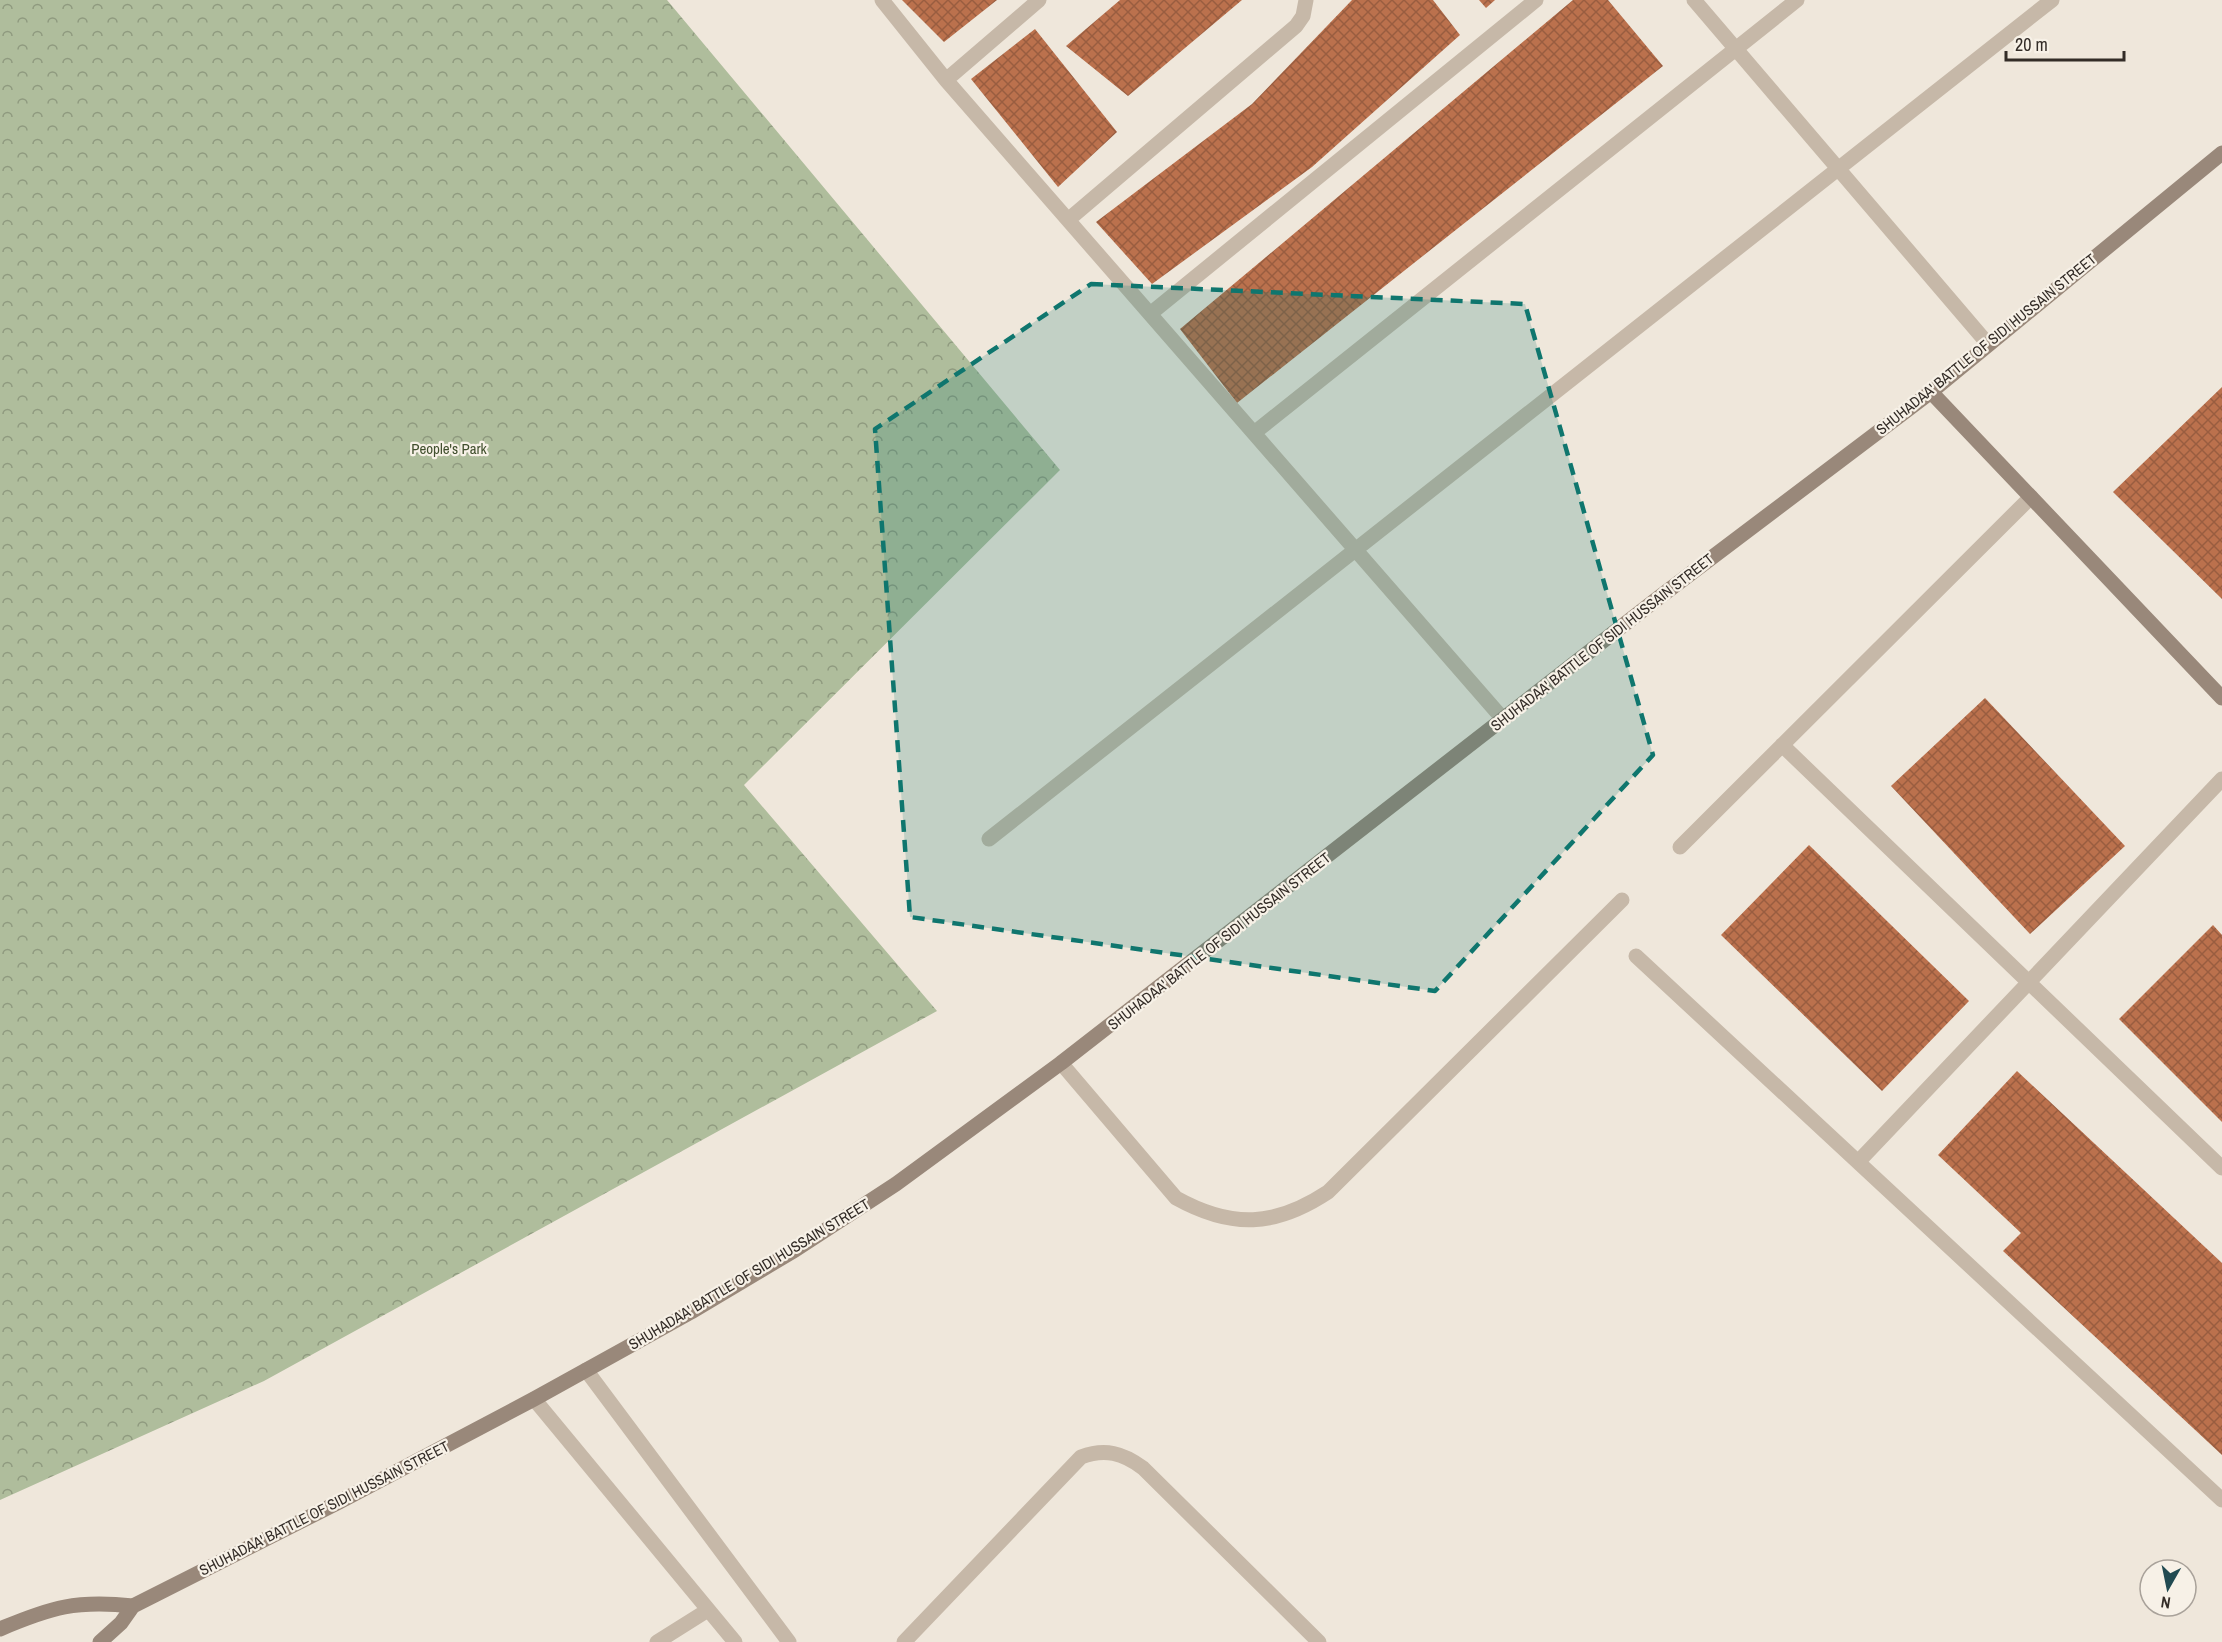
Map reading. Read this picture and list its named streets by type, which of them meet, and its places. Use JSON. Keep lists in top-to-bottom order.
{
  "streets": {
    "main road": ["SHUHADAA' BATTLE OF SIDI HUSSAIN STREET"]
  },
  "parks": ["People's Park"],
  "scale_bar": "20 m",
  "north": "bottom"
}
